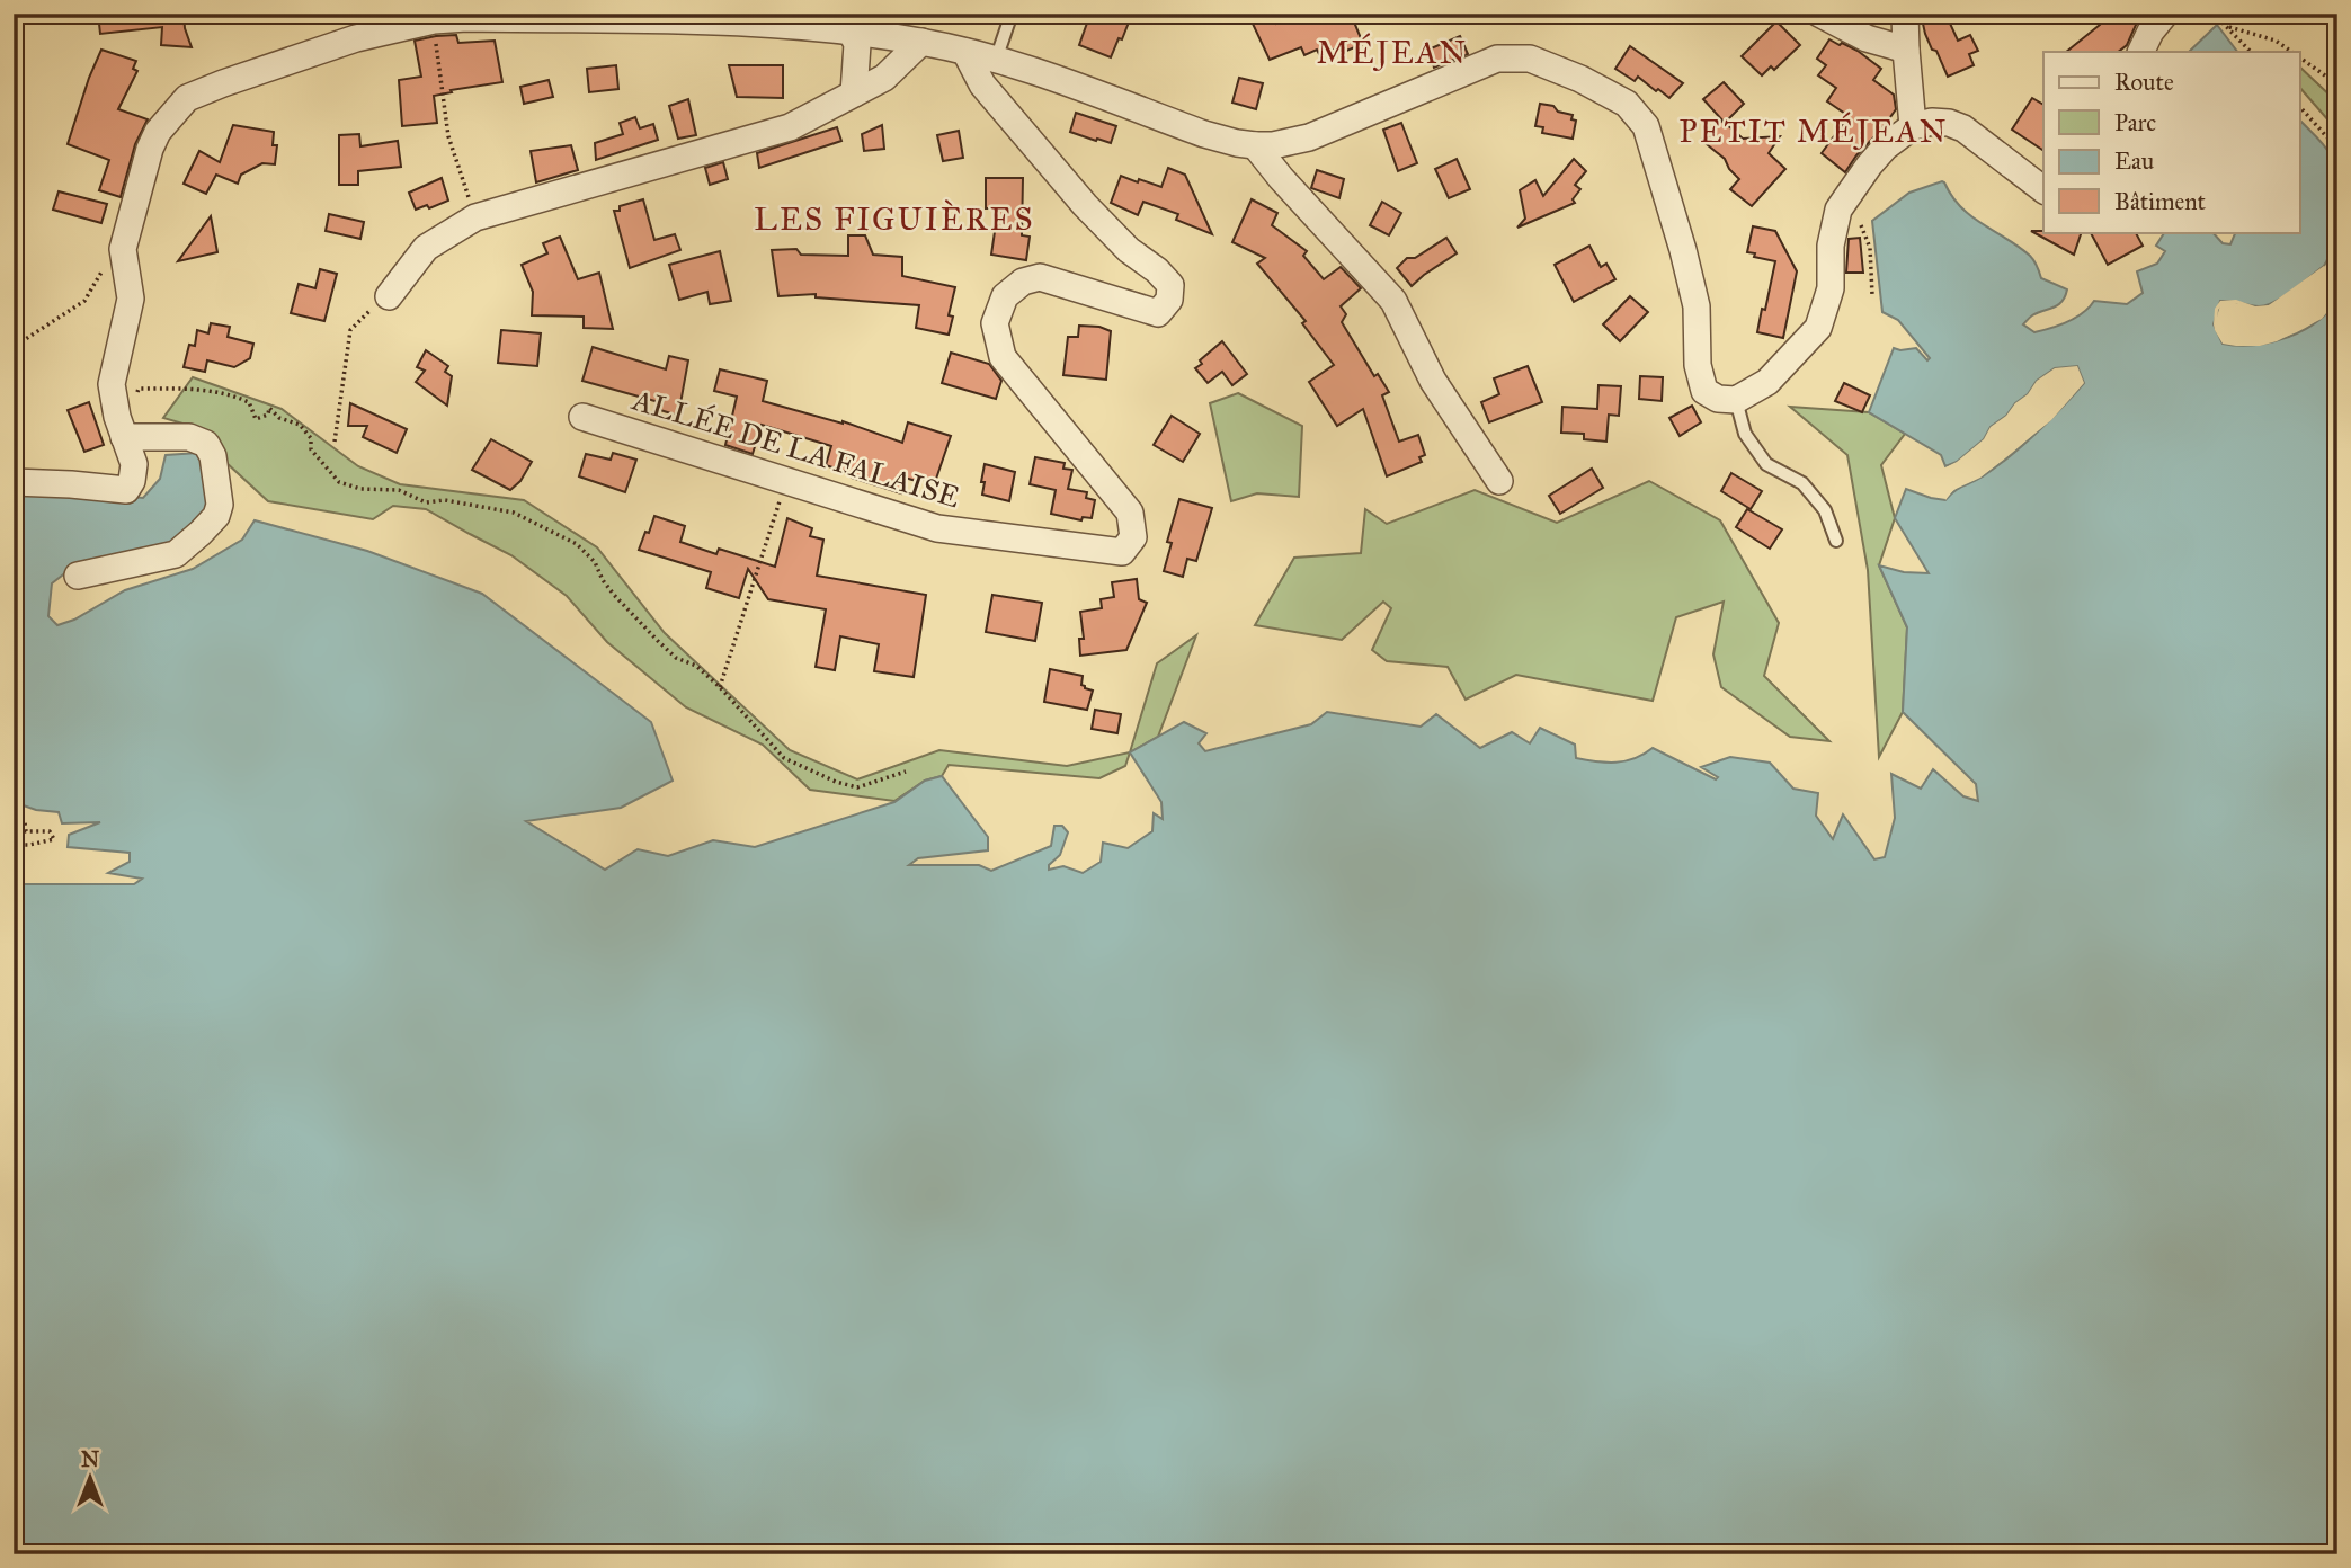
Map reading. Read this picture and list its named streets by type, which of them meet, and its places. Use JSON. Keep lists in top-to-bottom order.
{
  "streets": {
    "street": ["ALLÉE DE LA FALAISE"]
  },
  "districts": ["MÉJEAN", "PETIT MÉJEAN", "LES FIGUIÈRES"],
  "legend": [
    "Route",
    "Parc",
    "Eau",
    "Bâtiment"
  ],
  "north": "top"
}
